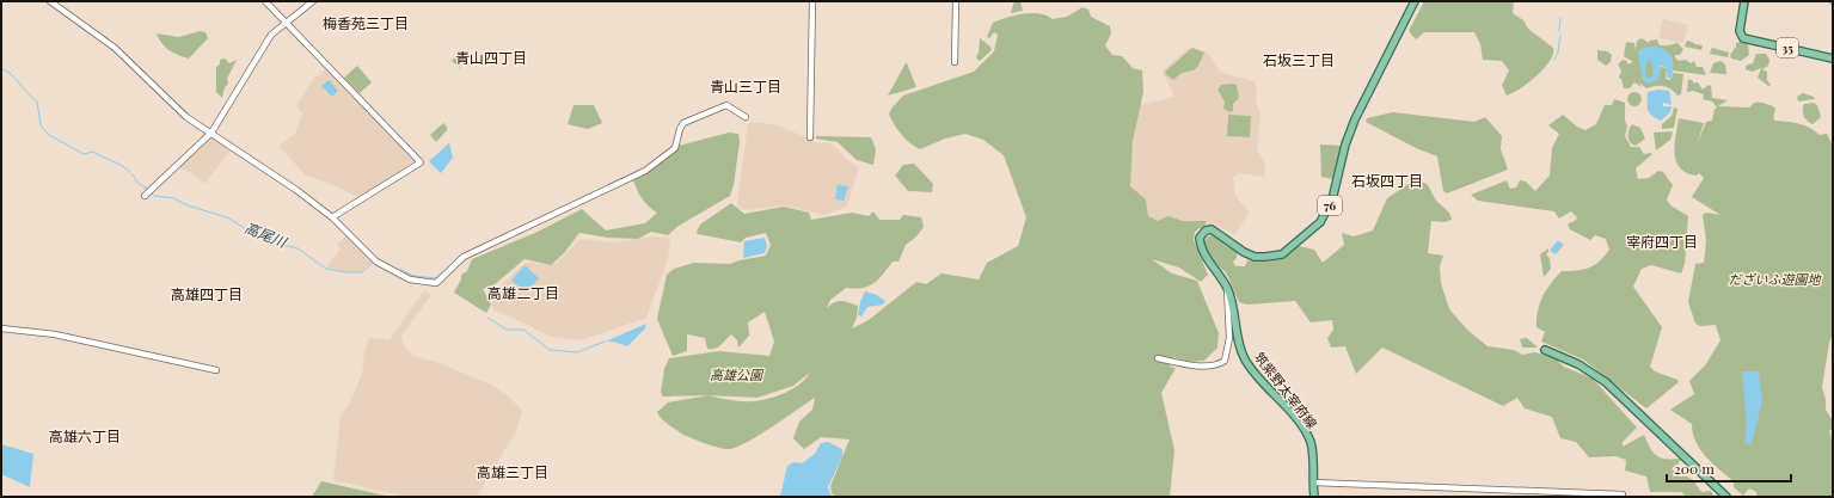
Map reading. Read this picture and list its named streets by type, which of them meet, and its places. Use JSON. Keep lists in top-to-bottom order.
{
  "streets": {
    "main road": ["35", "76", "筑紫野太宰府線"]
  },
  "districts": [
    "梅香苑三丁目",
    "青山四丁目",
    "石坂三丁目",
    "青山三丁目",
    "石坂四丁目",
    "宰府四丁目",
    "高雄二丁目",
    "高雄四丁目",
    "高雄六丁目",
    "高雄三丁目"
  ],
  "water": ["高尾川"],
  "parks": ["だざいふ遊園地", "高雄公園"],
  "scale_bar": "200 m"
}
